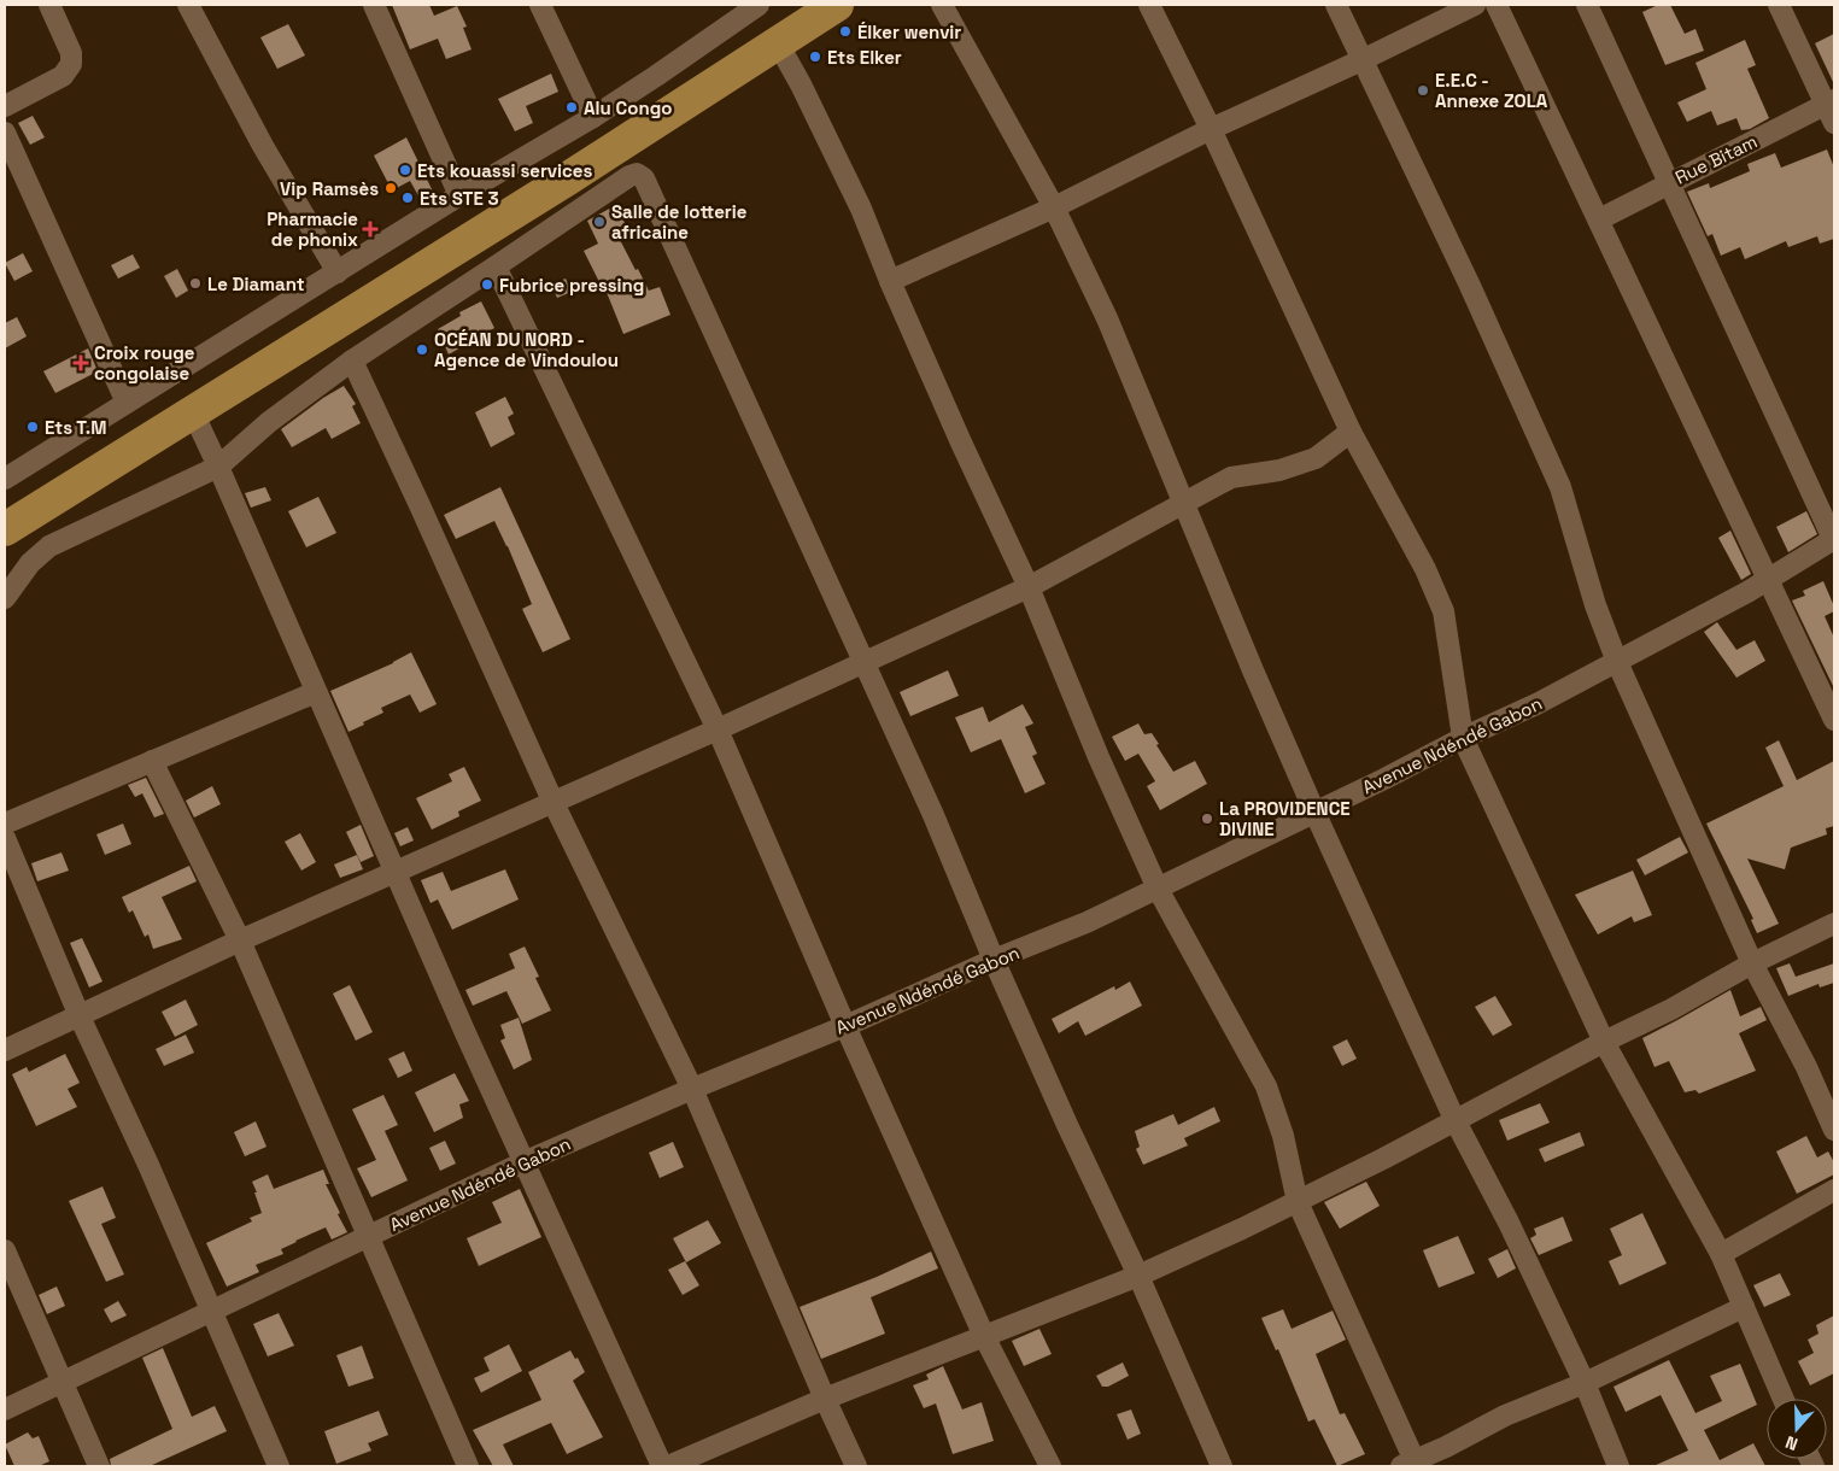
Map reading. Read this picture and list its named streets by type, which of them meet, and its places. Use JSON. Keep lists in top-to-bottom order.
{
  "streets": {
    "street": ["Rue Bitam", "Avenue Ndéndé Gabon"]
  },
  "places": {
    "other": [
      "Élker wenvir",
      "Ets Elker",
      "E.E.C - Annexe ZOLA",
      "Alu Congo",
      "Ets kouassi services",
      "Vip Ramsès",
      "Ets STE 3",
      "Salle de lotterie africaine",
      "Le Diamant",
      "Fubrice pressing",
      "OCÉAN DU NORD - Agence de Vindoulou",
      "Ets T.M",
      "La PROVIDENCE DIVINE"
    ],
    "health": ["Pharmacie de phonix", "Croix rouge congolaise"]
  },
  "north": "bottom"
}
